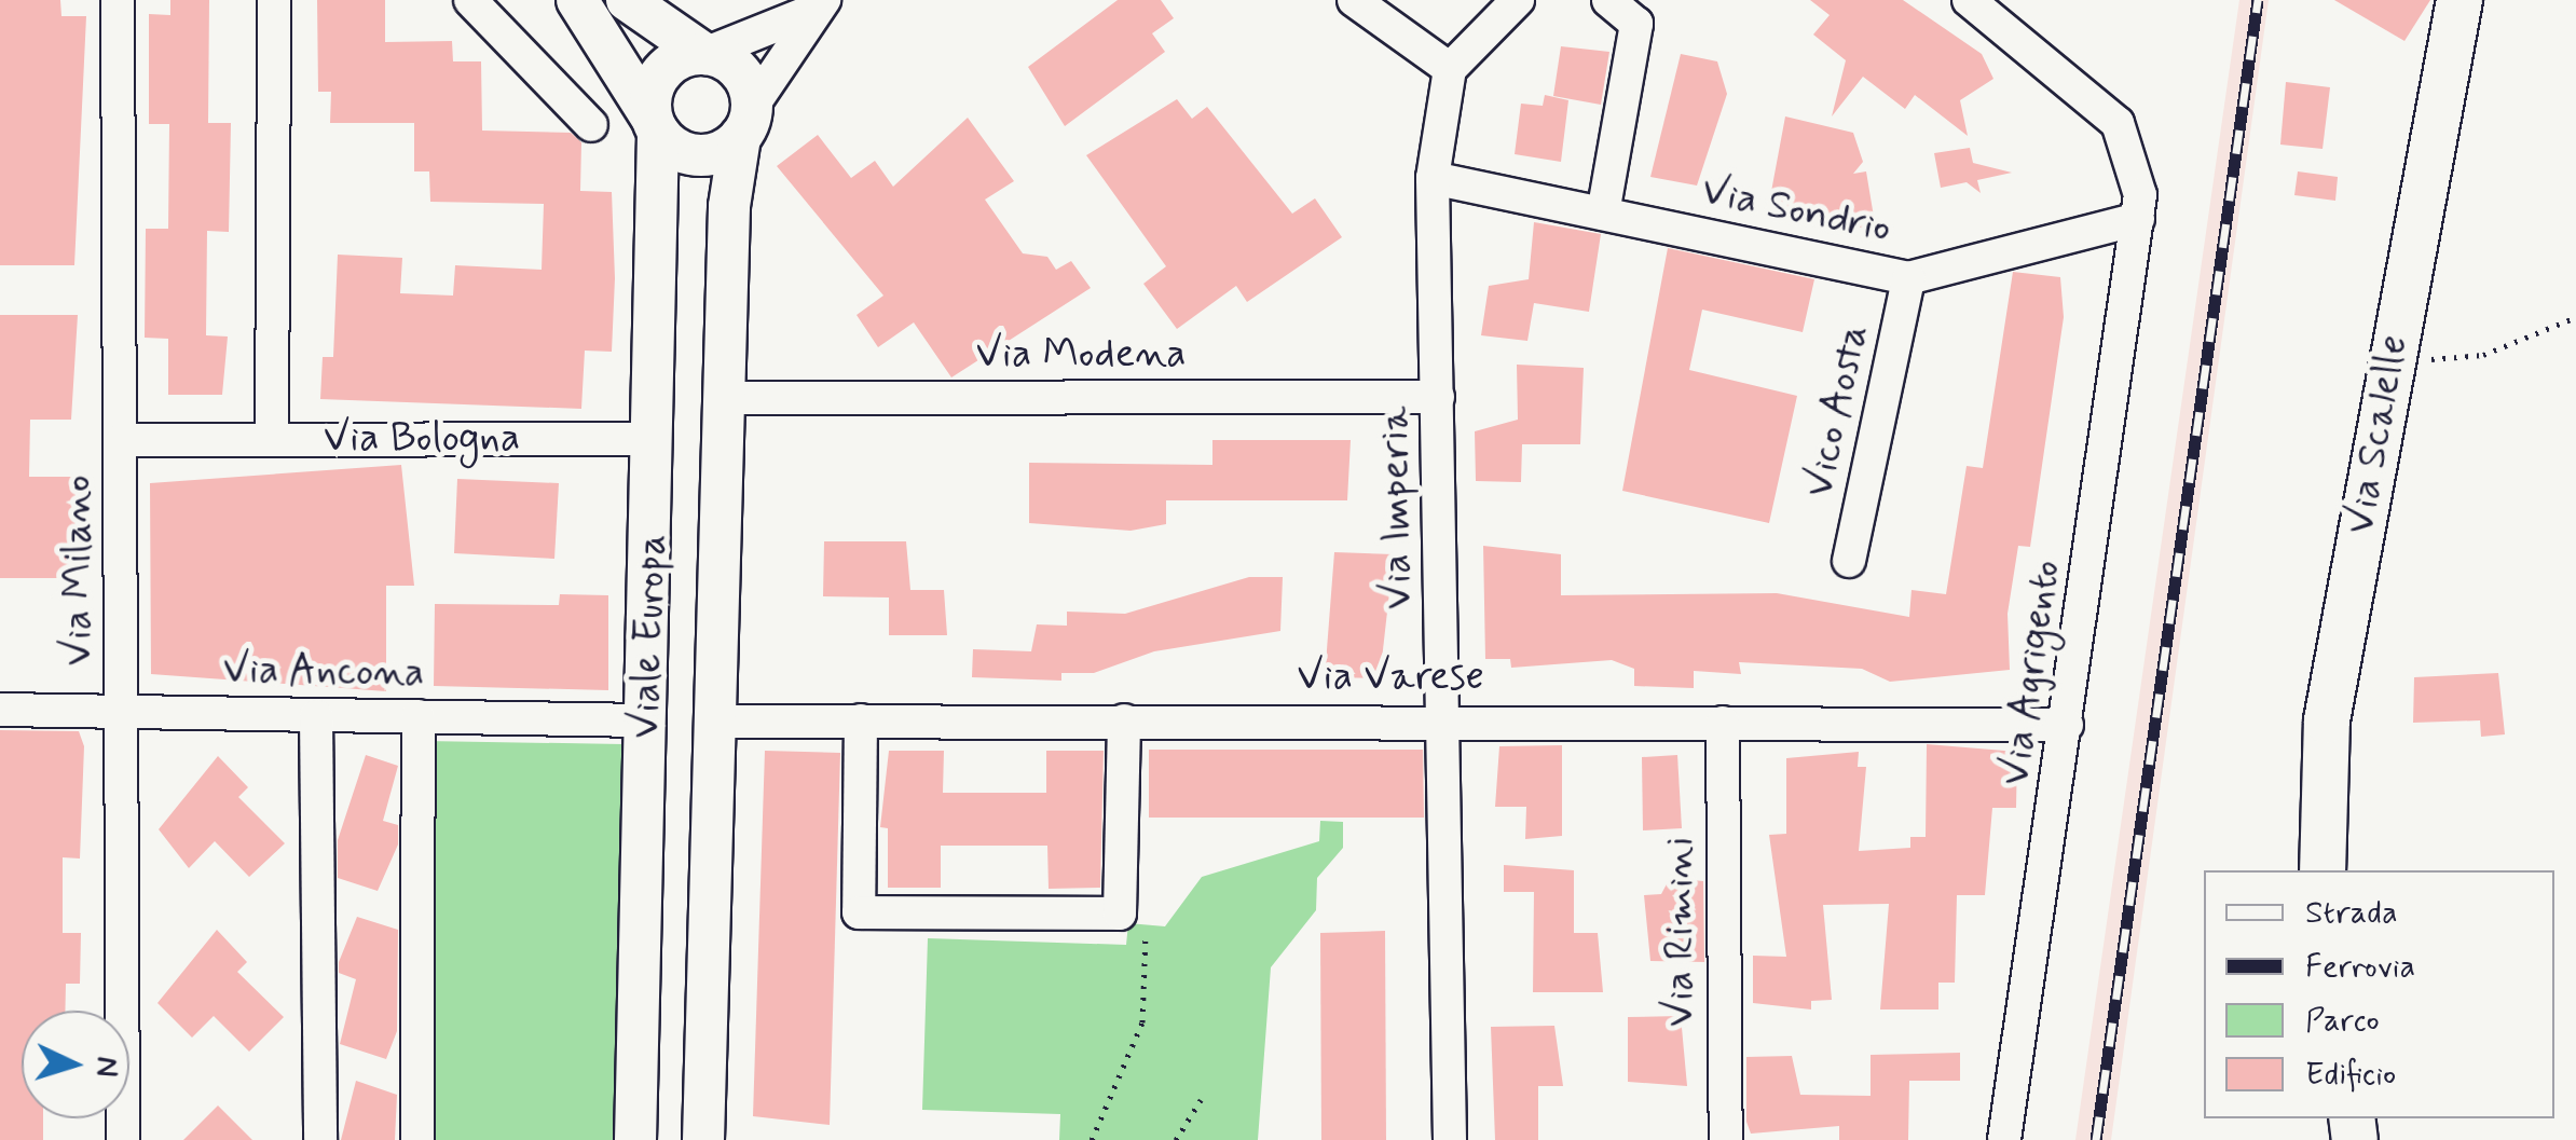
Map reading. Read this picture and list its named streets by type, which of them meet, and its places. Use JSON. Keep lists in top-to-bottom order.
{
  "streets": {
    "main road": ["Via Scalelle"],
    "street": [
      "Via Sondrio",
      "Via Modena",
      "Vico Aosta",
      "Via Bologna",
      "Via Imperia",
      "Via Milano",
      "Viale Europa",
      "Via Ancona",
      "Via Agrigento",
      "Via Varese",
      "Via Rimini"
    ]
  },
  "crossings": [
    ["Via Sondrio", "Vico Aosta"],
    ["Via Sondrio", "Via Imperia"],
    ["Via Sondrio", "Via Agrigento"],
    ["Via Modena", "Via Imperia"],
    ["Via Modena", "Viale Europa"],
    ["Via Bologna", "Via Milano"],
    ["Via Bologna", "Viale Europa"],
    ["Via Imperia", "Via Varese"],
    ["Via Milano", "Via Ancona"],
    ["Viale Europa", "Via Ancona"],
    ["Viale Europa", "Via Varese"],
    ["Via Agrigento", "Via Varese"],
    ["Via Varese", "Via Rimini"]
  ],
  "legend": [
    "Strada",
    "Ferrovia",
    "Parco",
    "Edificio"
  ],
  "north": "right"
}
